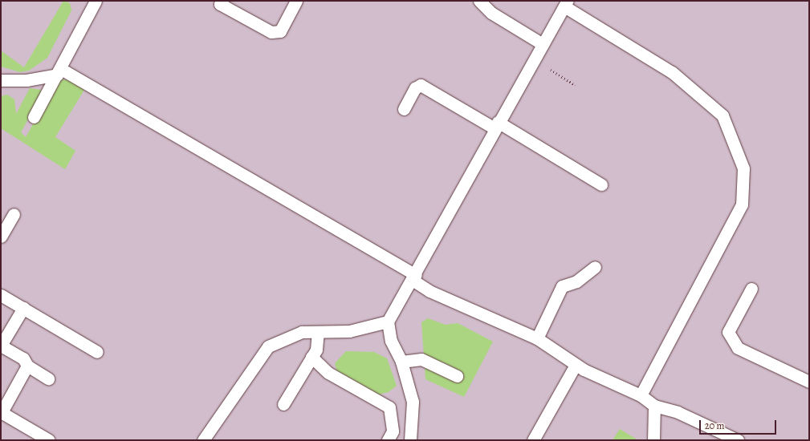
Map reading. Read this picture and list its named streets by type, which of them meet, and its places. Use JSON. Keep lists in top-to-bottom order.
{
  "scale_bar": "20 m"
}
